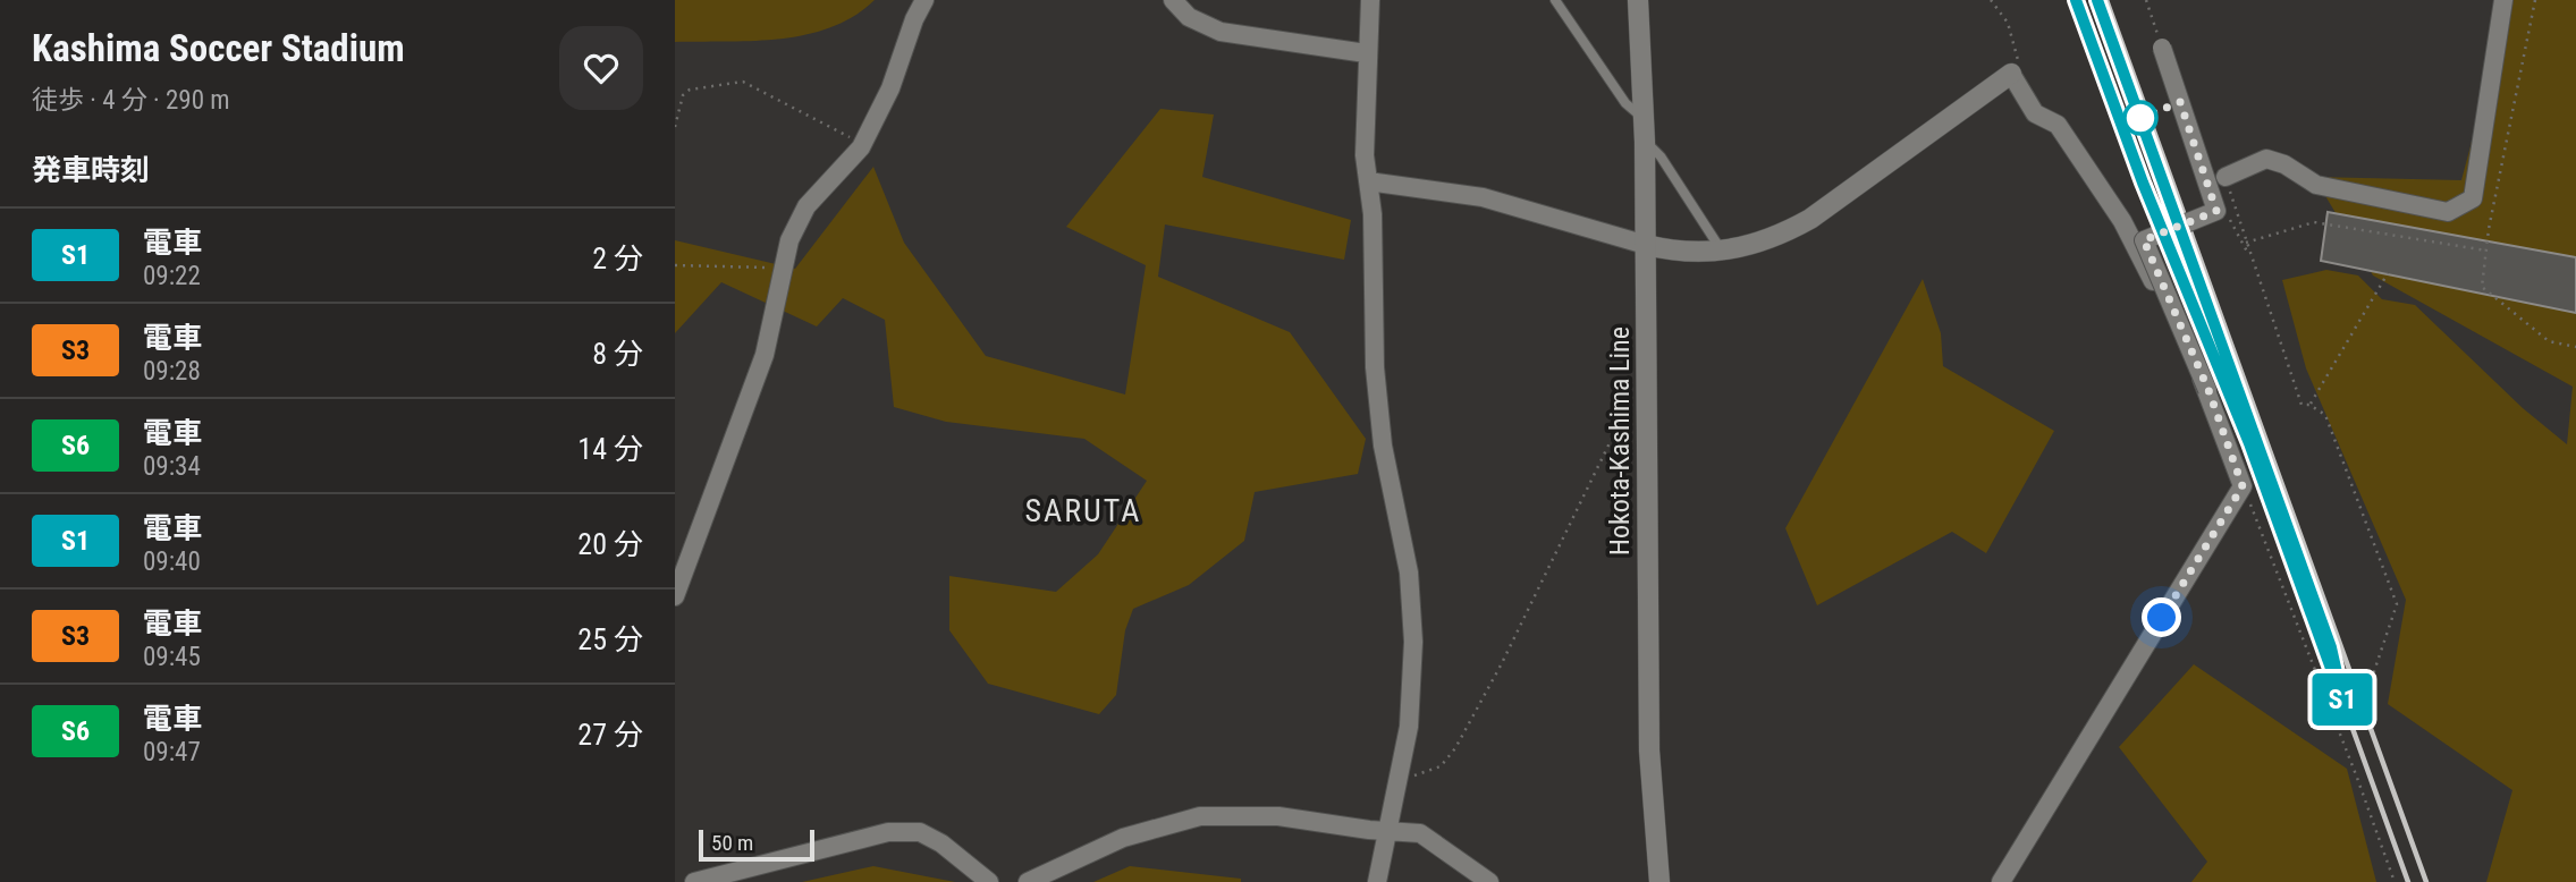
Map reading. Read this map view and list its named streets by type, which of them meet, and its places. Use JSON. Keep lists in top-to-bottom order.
{
  "streets": {
    "main road": ["Hokota-Kashima Line"]
  },
  "districts": ["SARUTA"],
  "scale_bar": "50 m",
  "page": {
    "heading": [
      ["Kashima Soccer Stadium", "徒歩 · 4 分 · 290 m"],
      "発車時刻"
    ],
    "on_map": "S1",
    "list": [
      {
        "mark": "S1",
        "name": "電車",
        "note": "09:22",
        "value": "2 分"
      },
      {
        "mark": "S3",
        "name": "電車",
        "note": "09:28",
        "value": "8 分"
      },
      {
        "mark": "S6",
        "name": "電車",
        "note": "09:34",
        "value": "14 分"
      },
      {
        "mark": "S1",
        "name": "電車",
        "note": "09:40",
        "value": "20 分"
      },
      {
        "mark": "S3",
        "name": "電車",
        "note": "09:45",
        "value": "25 分"
      },
      {
        "mark": "S6",
        "name": "電車",
        "note": "09:47",
        "value": "27 分"
      }
    ],
    "scale": "50 m"
  }
}
